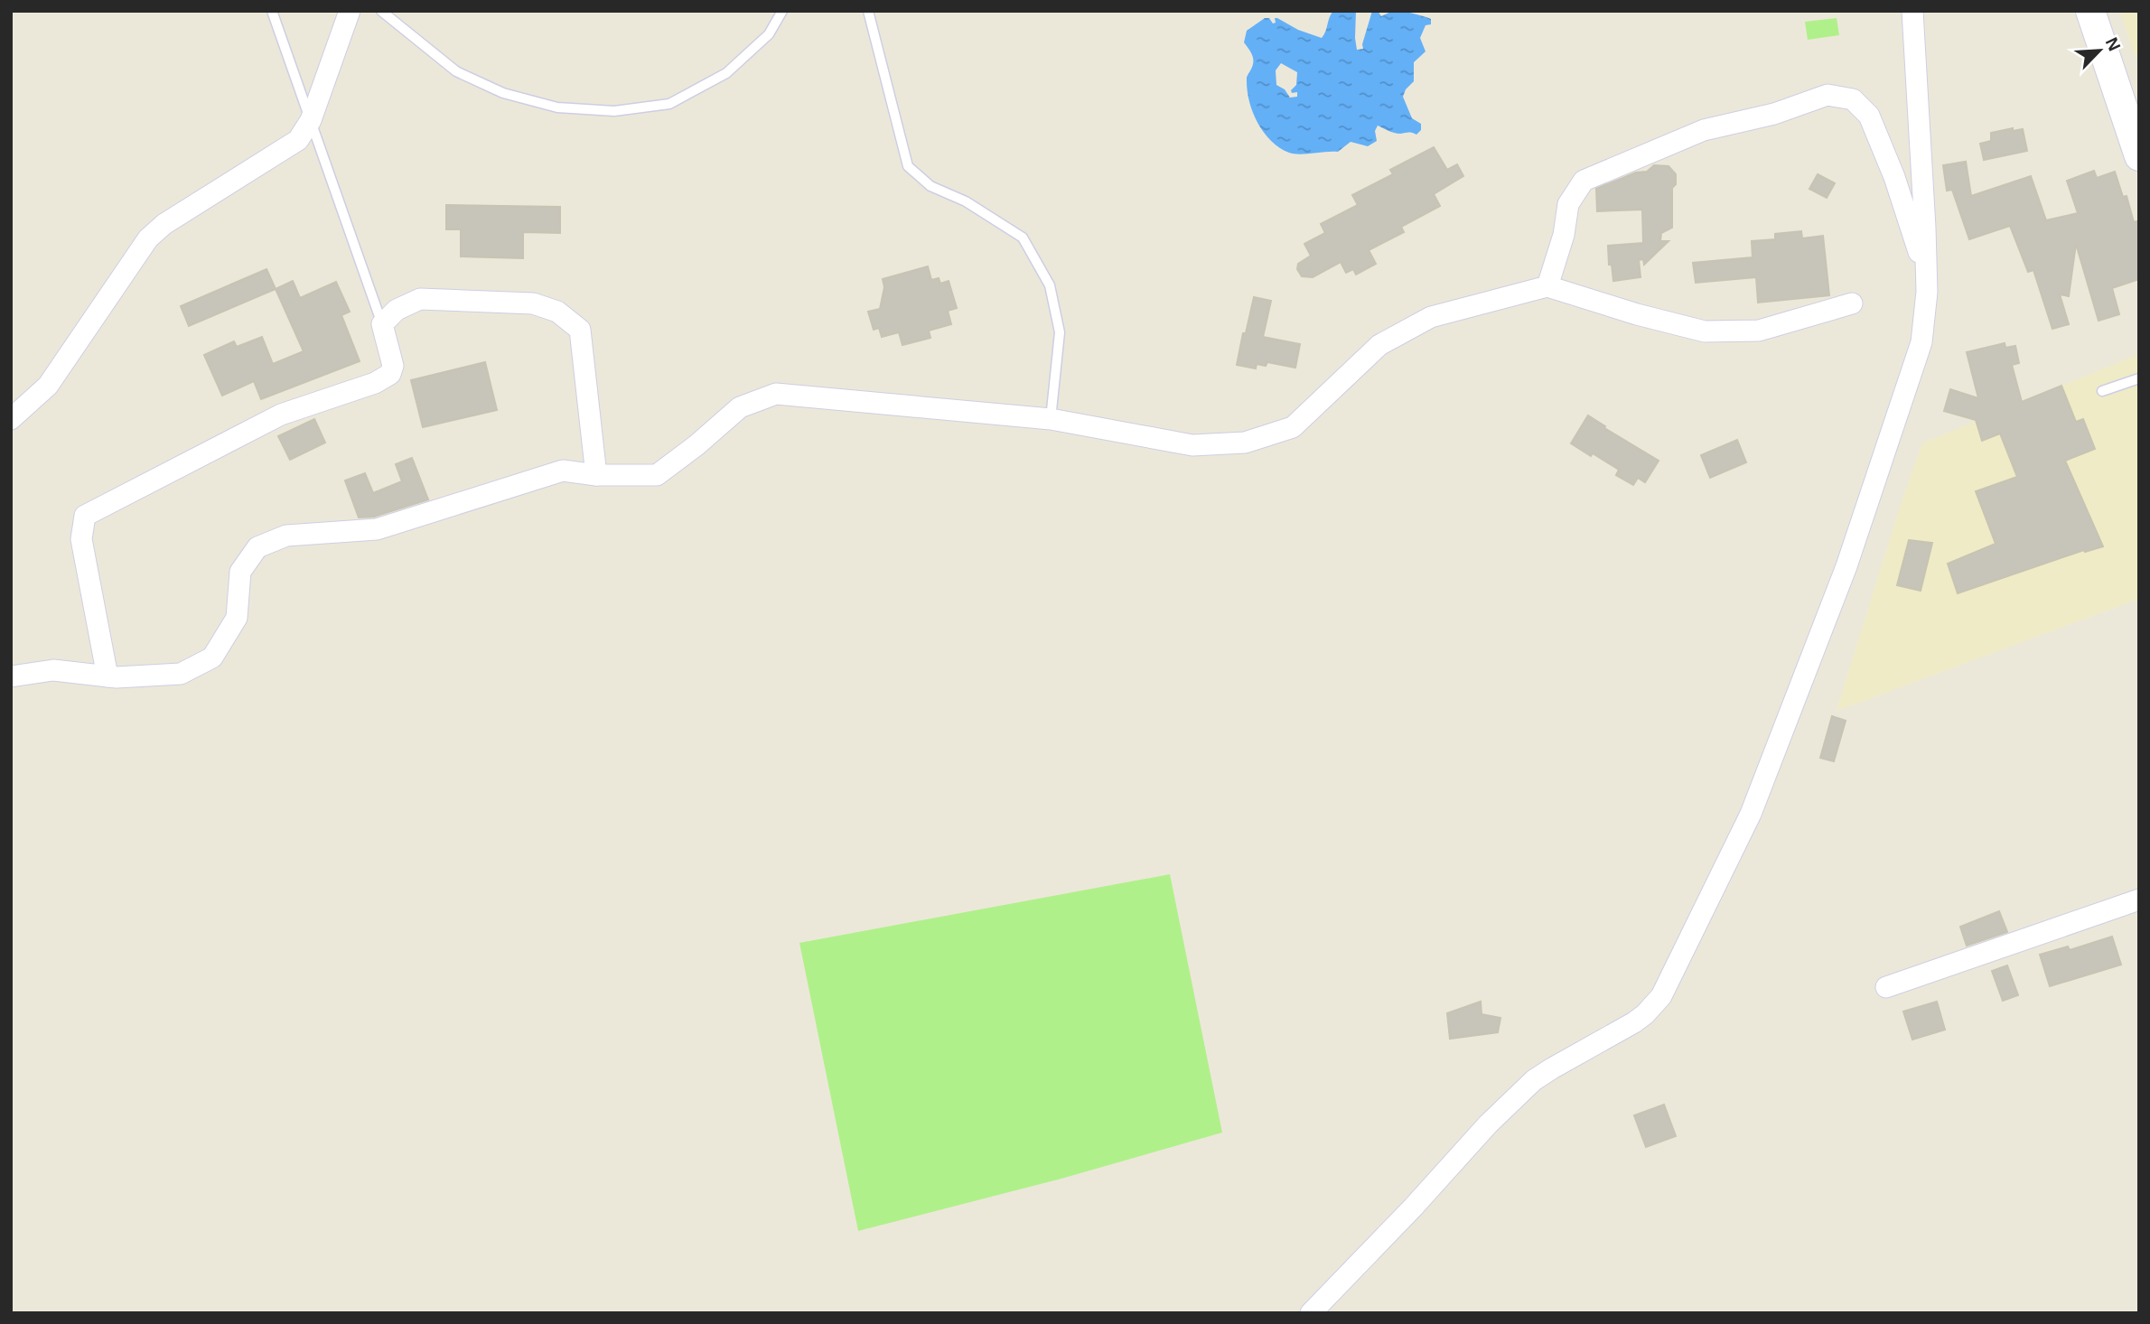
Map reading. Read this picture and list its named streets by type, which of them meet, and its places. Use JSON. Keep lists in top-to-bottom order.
{
  "north": "top right"
}
